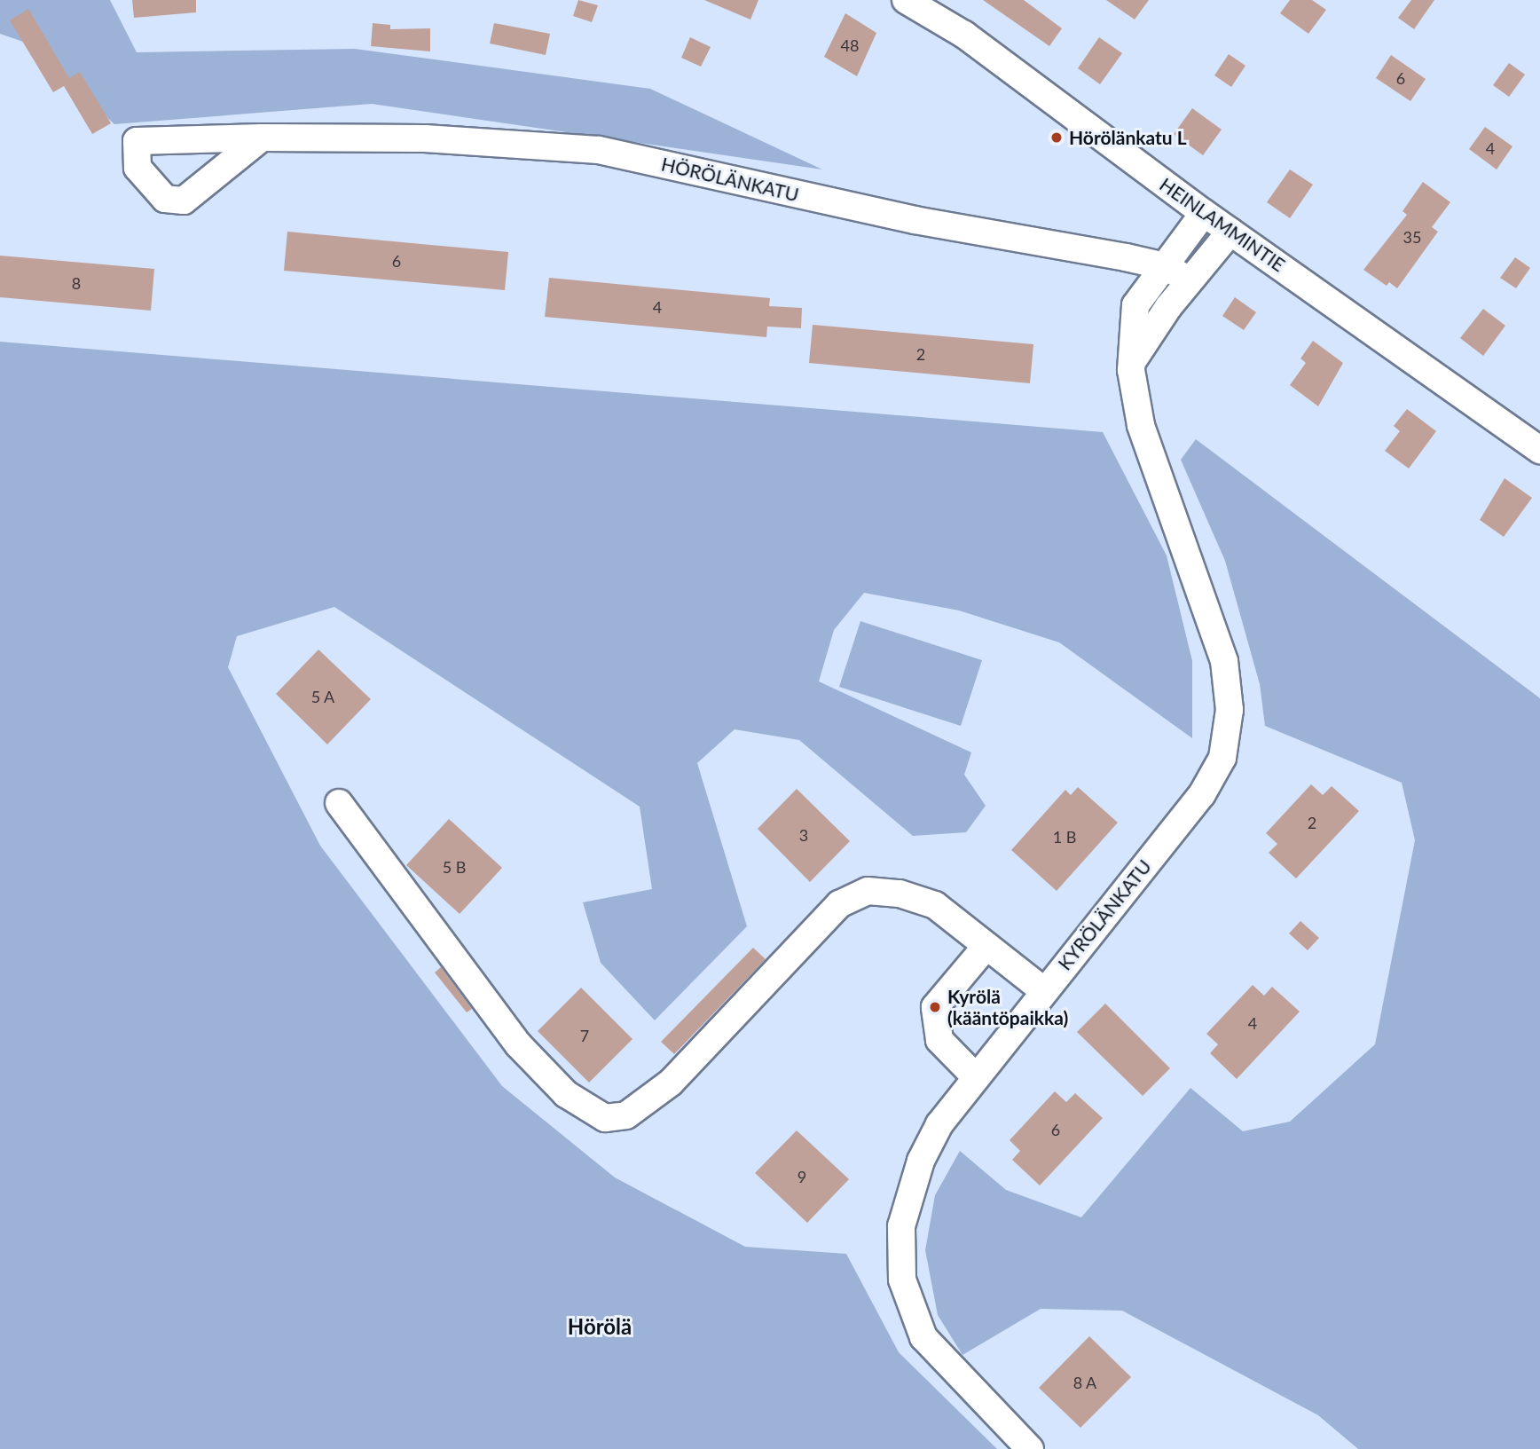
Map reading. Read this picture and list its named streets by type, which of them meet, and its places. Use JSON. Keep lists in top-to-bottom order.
{
  "streets": {
    "street": ["HÖRÖLÄNKATU", "HEINLAMMINTIE", "KYRÖLÄNKATU"]
  },
  "crossings": [
    ["HÖRÖLÄNKATU", "KYRÖLÄNKATU"],
    ["HEINLAMMINTIE", "KYRÖLÄNKATU"]
  ],
  "districts": ["Hörölä"],
  "places": ["Hörölänkatu L", "Kyrölä (kääntöpaikka)"],
  "house_numbers": [
    "48",
    "6",
    "4",
    "35",
    "6",
    "8",
    "4",
    "2",
    "5 A",
    "2",
    "3",
    "1 B",
    "5 B",
    "4",
    "7",
    "6",
    "9",
    "8 A"
  ]
}
